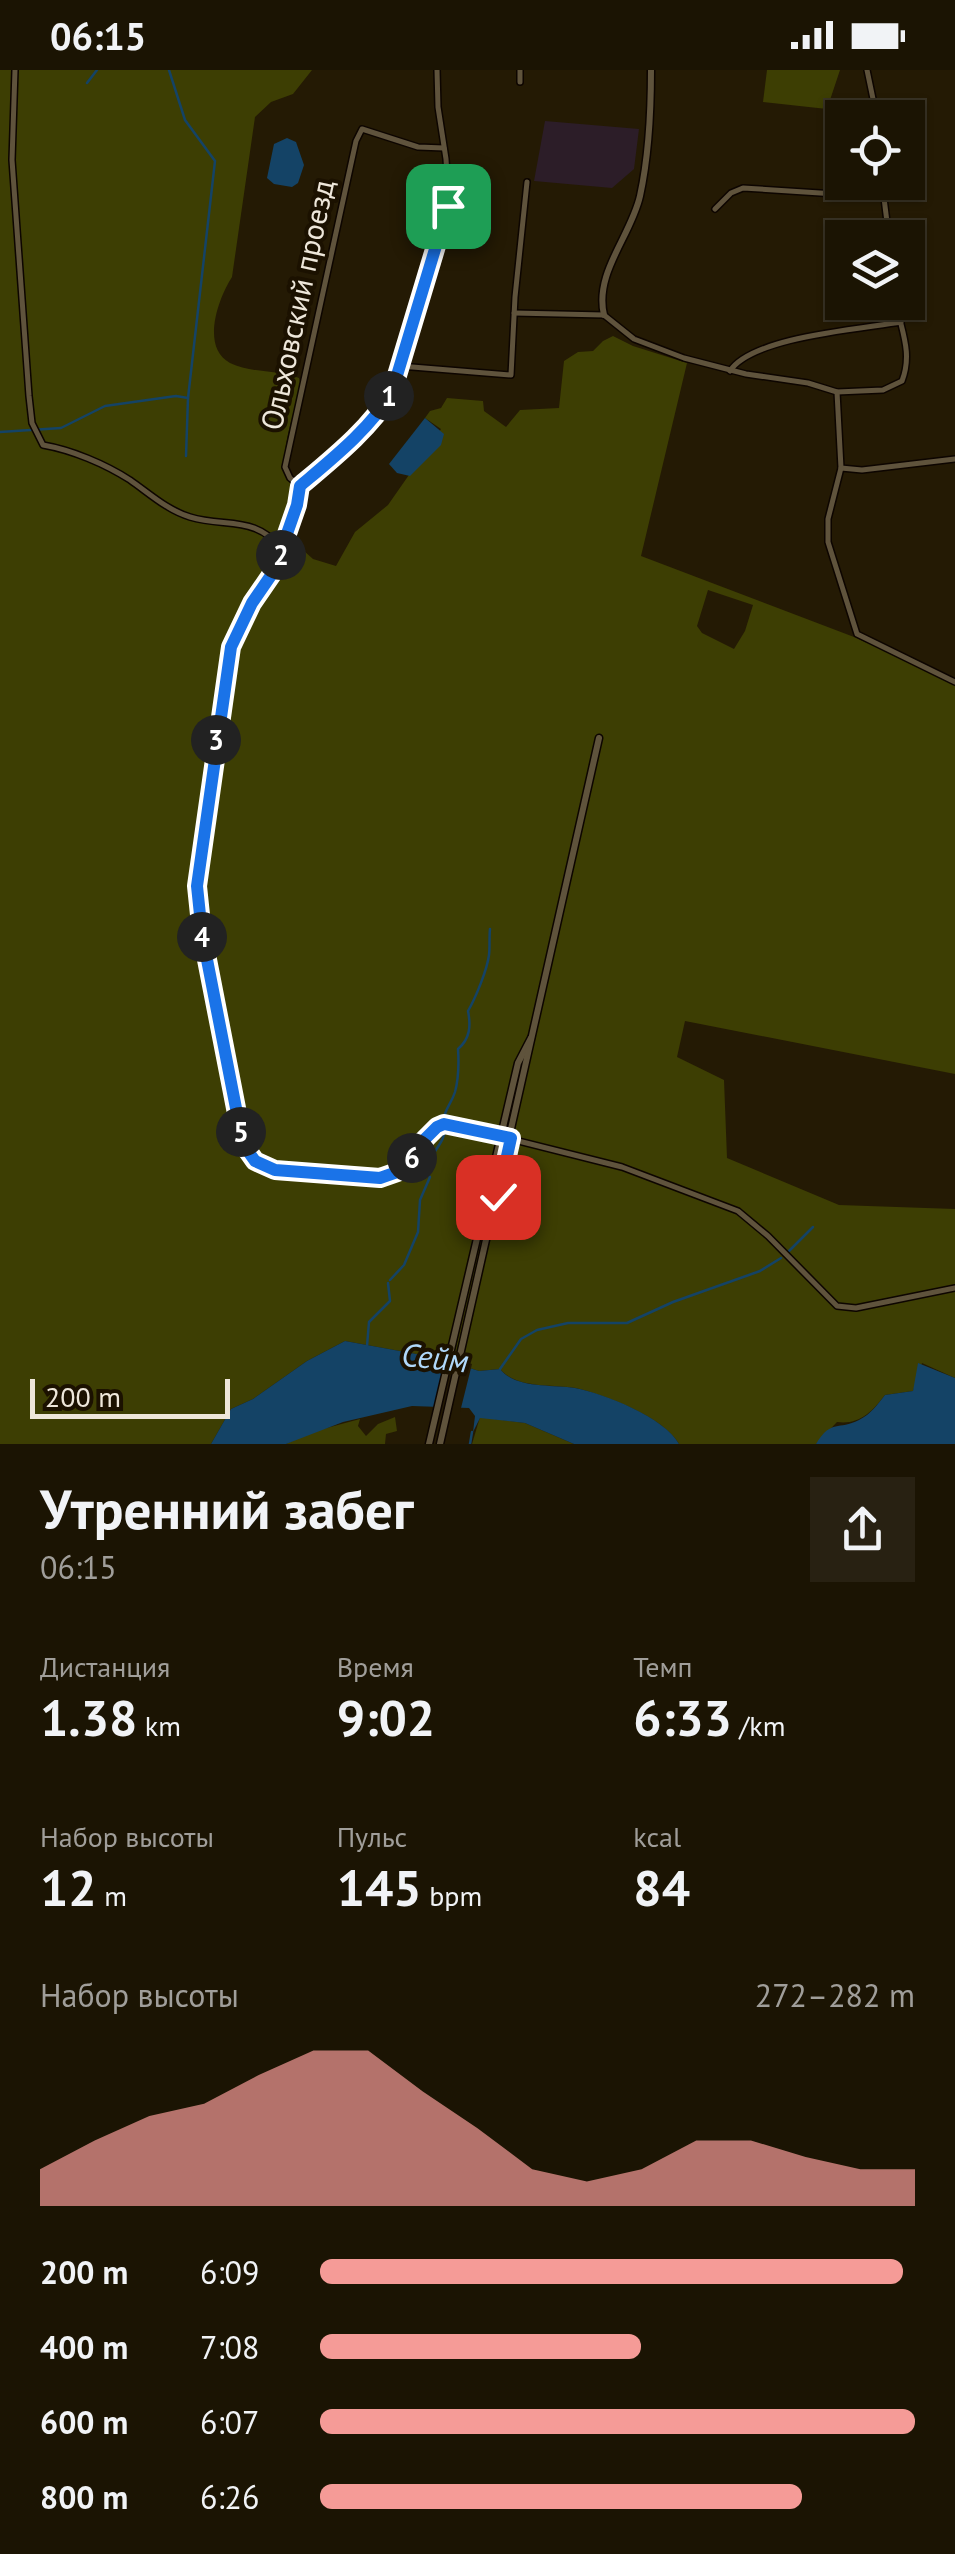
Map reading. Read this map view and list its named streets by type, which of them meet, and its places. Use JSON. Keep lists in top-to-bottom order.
{
  "streets": {
    "street": ["Ольховский проезд"]
  },
  "water": ["Сейм"],
  "scale_bar": "200 m",
  "page": {
    "status": "06:15",
    "pins": [
      "1",
      "2",
      "3",
      "4",
      "5",
      "6"
    ],
    "scale": "200 m",
    "heading": ["Утренний забег", "06:15"],
    "stats": [
      ["Дистанция", "1.38 km"],
      ["Время", "9:02"],
      ["Темп", "6:33 /km"],
      ["Набор высоты", "12 m"],
      ["Пульс", "145 bpm"],
      ["kcal", "84"]
    ],
    "chart": ["Набор высоты", "272–282 m"],
    "list": [
      {
        "name": "200 m",
        "note": "6:09"
      },
      {
        "name": "400 m",
        "note": "7:08"
      },
      {
        "name": "600 m",
        "note": "6:07"
      },
      {
        "name": "800 m",
        "note": "6:26"
      }
    ]
  }
}
